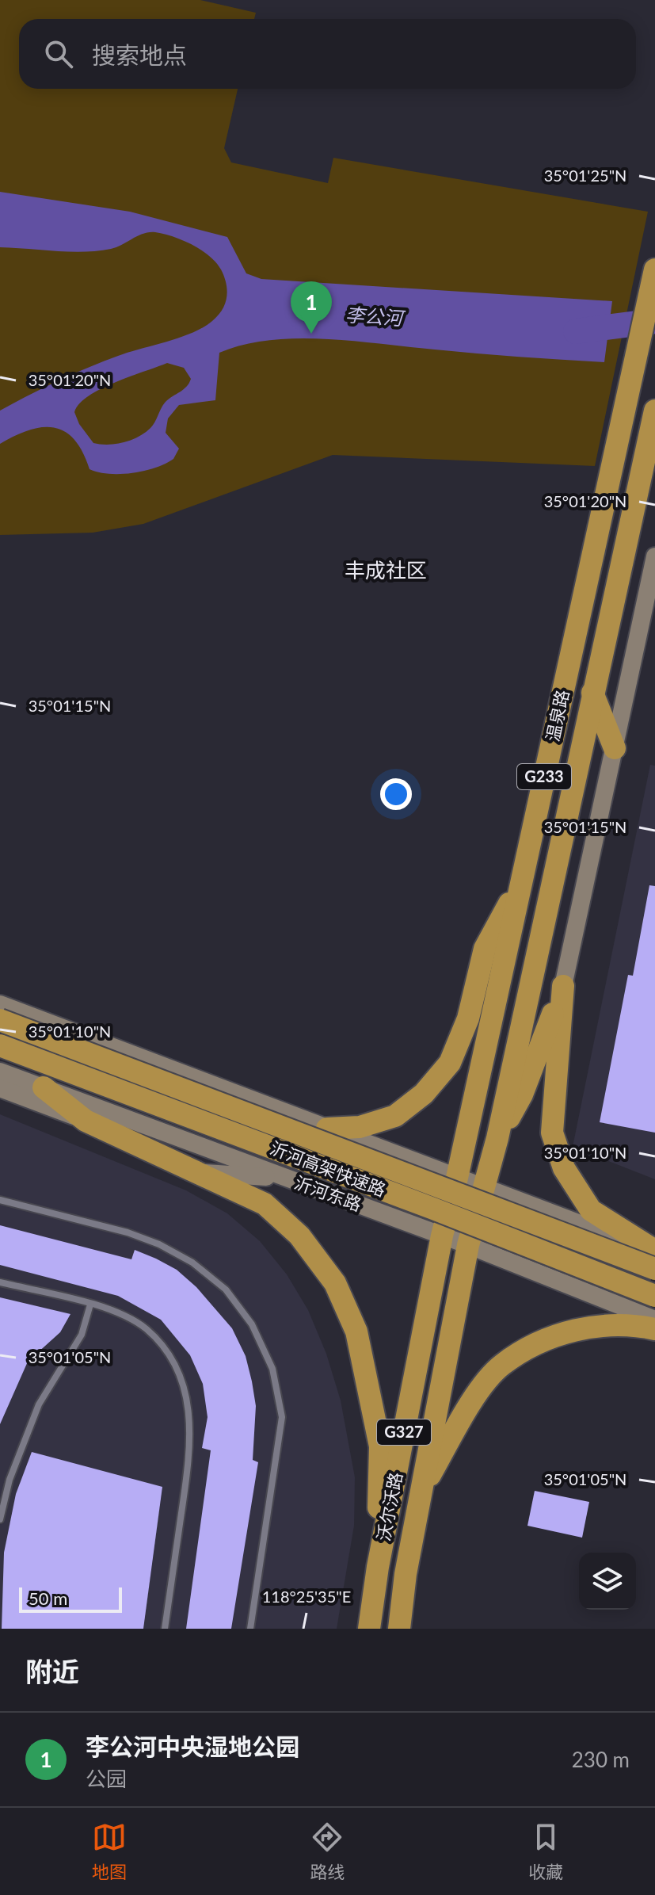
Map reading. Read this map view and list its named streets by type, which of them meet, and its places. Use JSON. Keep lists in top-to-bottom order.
{
  "streets": {
    "highway": [
      "温泉路",
      "G233",
      "沂河高架快速路",
      "G327",
      "沃尔沃路"
    ],
    "main road": ["沂河东路"]
  },
  "crossings": [
    ["温泉路", "沂河东路"],
    ["温泉路", "沃尔沃路"],
    ["沂河东路", "沃尔沃路"]
  ],
  "districts": ["丰成社区"],
  "water": ["李公河"],
  "scale_bar": "50 m",
  "page": {
    "search": "搜索地点",
    "pins": "1",
    "scale": "50 m",
    "heading": "附近",
    "list": [
      {
        "mark": "1",
        "name": "李公河中央湿地公园",
        "note": "公园",
        "value": "230 m"
      }
    ],
    "nav": ["地图", "路线", "收藏"]
  },
  "coordinates": [
    "35°01'25\"N",
    "35°01'20\"N",
    "35°01'15\"N",
    "35°01'10\"N",
    "35°01'05\"N",
    "118°25'35\"E"
  ]
}
